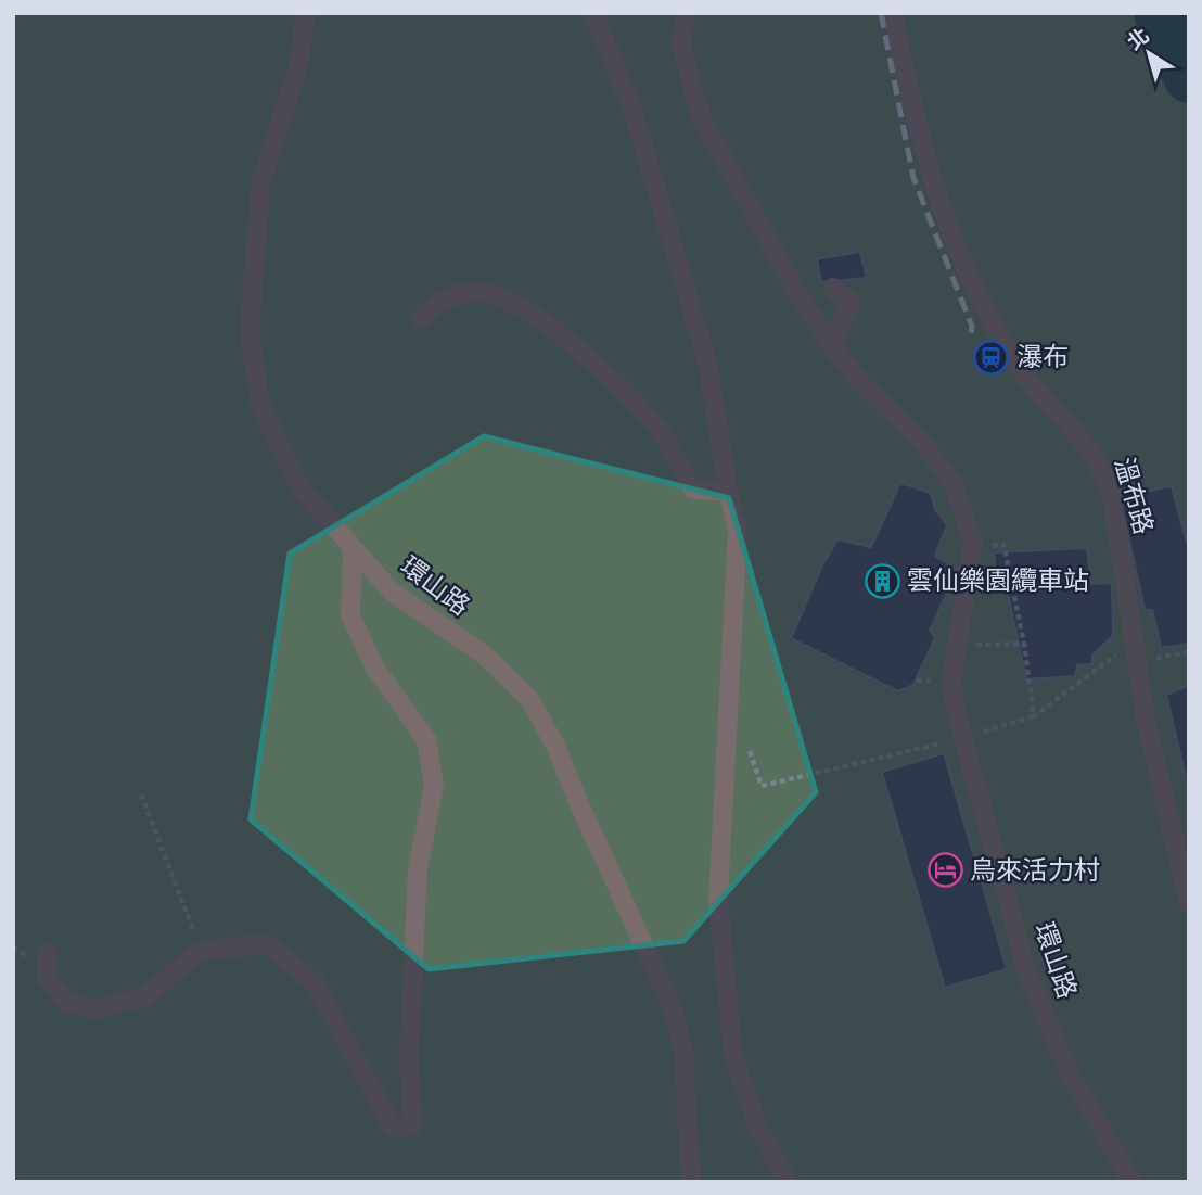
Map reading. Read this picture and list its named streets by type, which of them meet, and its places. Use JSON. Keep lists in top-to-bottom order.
{
  "streets": {
    "street": ["溫布路", "環山路"]
  },
  "places": {
    "station": ["瀑布"],
    "building": ["雲仙樂園纜車站"],
    "hotel": ["烏來活力村"]
  },
  "north": "top left"
}
